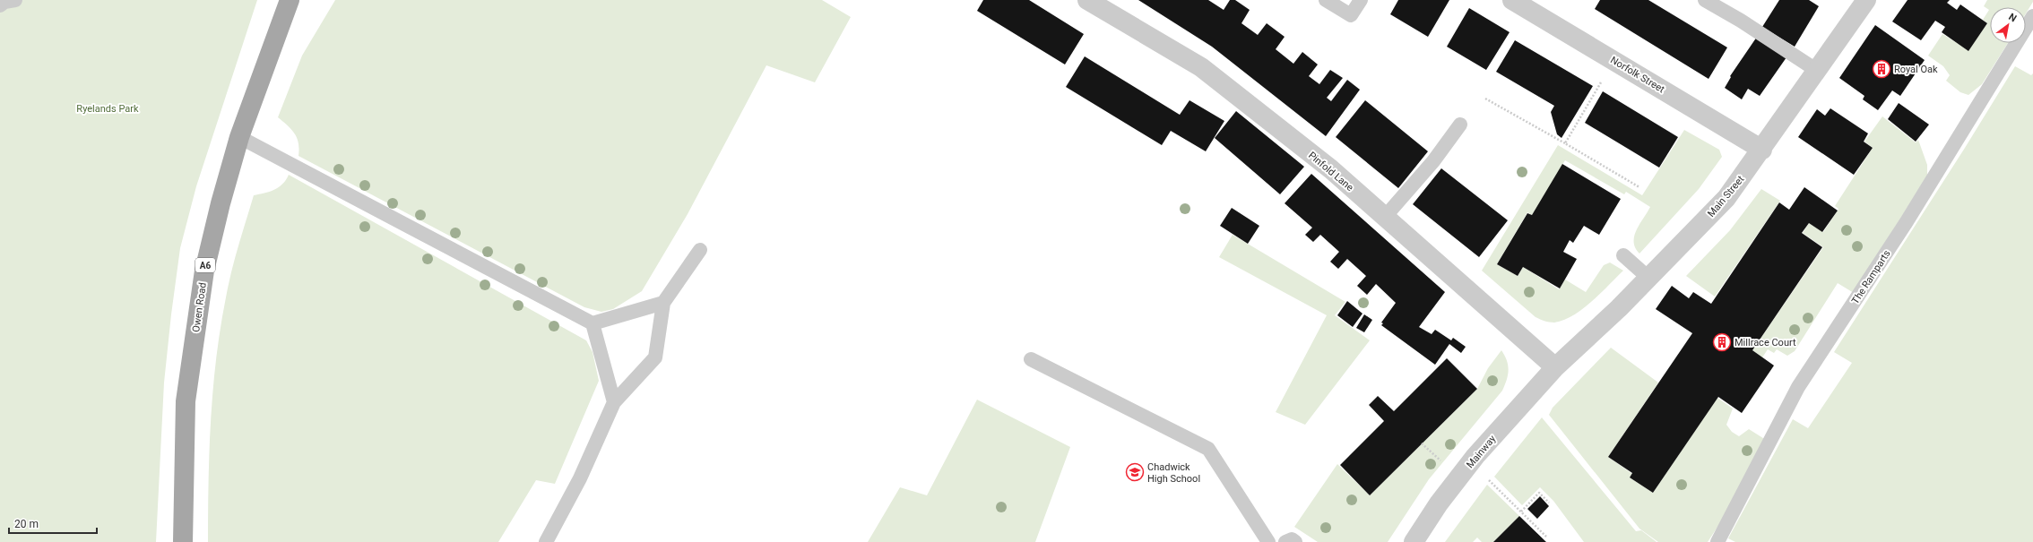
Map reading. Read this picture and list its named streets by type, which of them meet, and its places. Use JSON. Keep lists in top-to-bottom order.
{
  "streets": {
    "main road": ["A6", "Owen Road"],
    "street": [
      "Norfolk Street",
      "Pinfold Lane",
      "Main Street",
      "Mainway"
    ],
    "lane": ["The Ramparts"]
  },
  "crossings": [
    ["Norfolk Street", "Main Street"],
    ["Pinfold Lane", "Main Street"],
    ["Pinfold Lane", "Mainway"],
    ["Main Street", "Mainway"]
  ],
  "parks": ["Ryelands Park"],
  "places": {
    "building": ["Royal Oak", "Millrace Court"],
    "school or university": ["Chadwick High School"]
  },
  "scale_bar": "20 m",
  "north": "top right"
}
